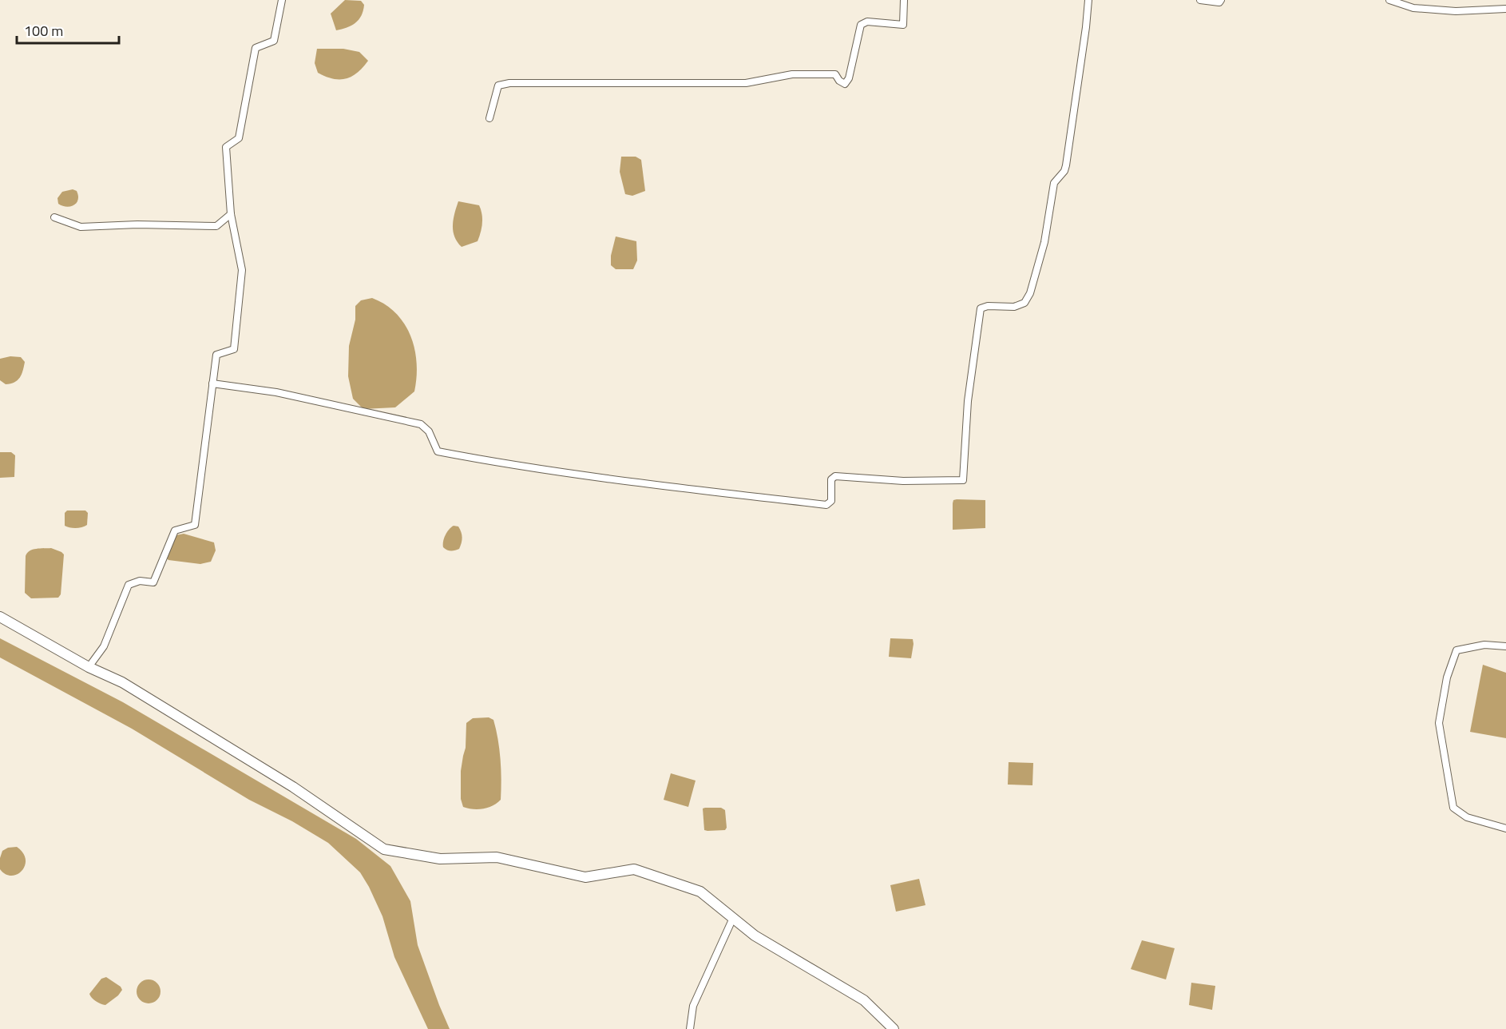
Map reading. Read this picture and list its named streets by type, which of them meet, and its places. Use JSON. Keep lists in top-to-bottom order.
{
  "scale_bar": "100 m"
}
